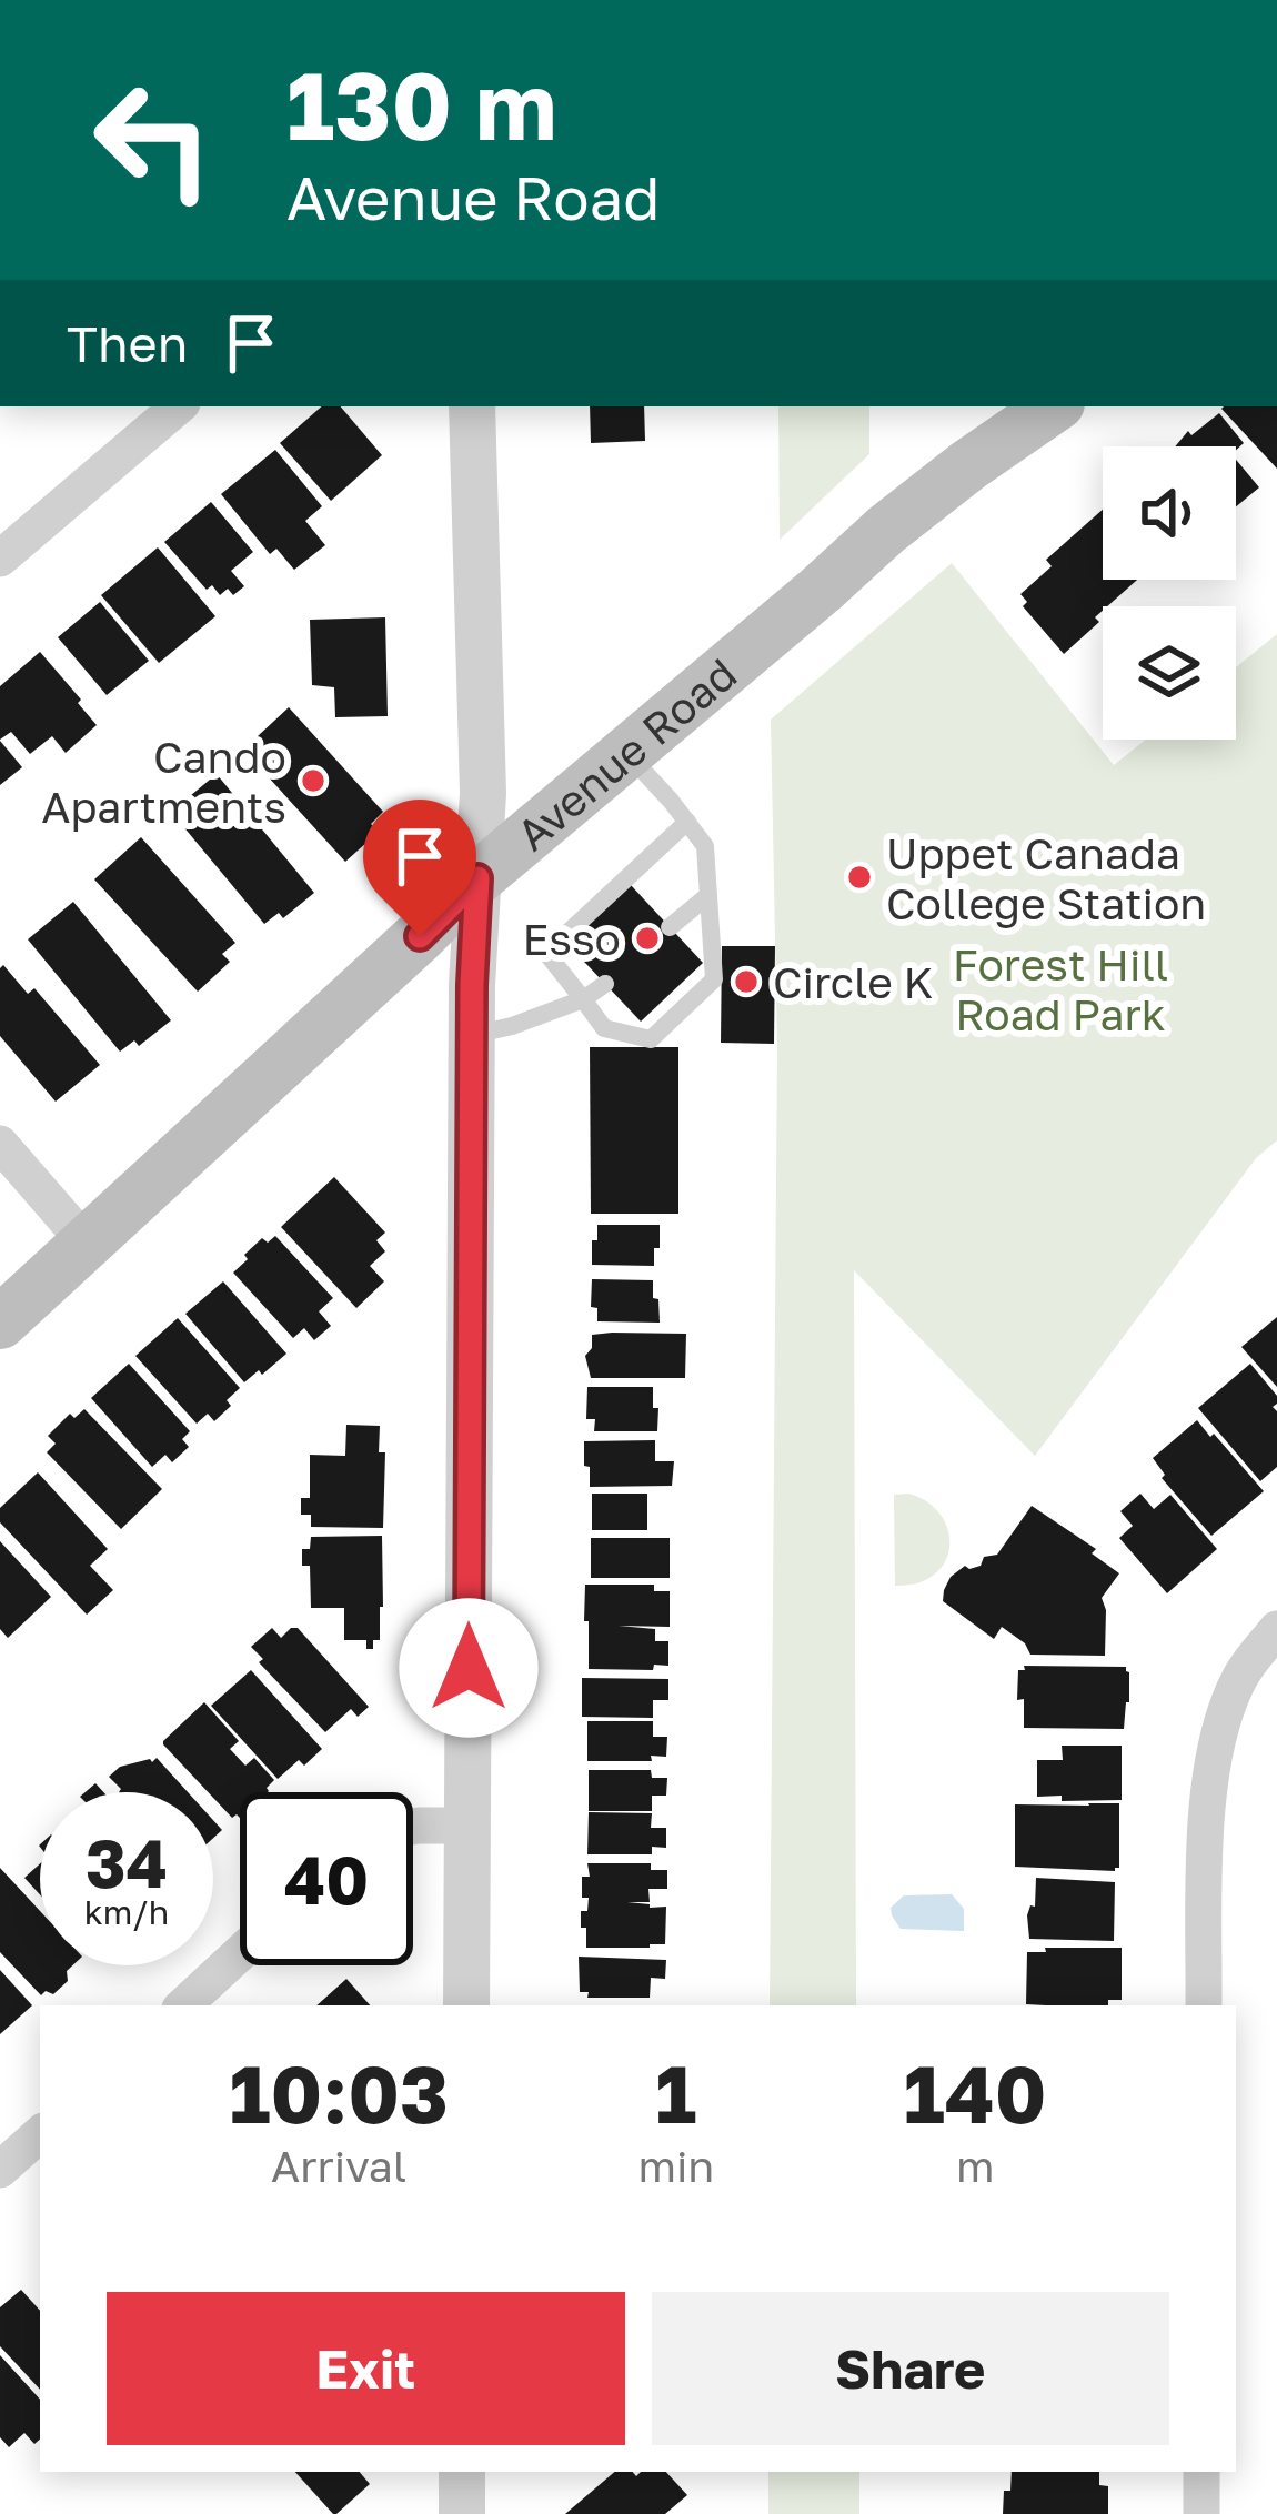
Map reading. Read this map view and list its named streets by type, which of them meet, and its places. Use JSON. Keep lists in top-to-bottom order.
{
  "streets": {
    "main road": ["Avenue Road"]
  },
  "parks": ["Forest Hill Road Park"],
  "places": [
    "Cando Apartments",
    "Uppet Canada College Station",
    "Esso",
    "Circle K"
  ],
  "page": {
    "turn": ["130 m", "Avenue Road"],
    "then": "Then",
    "speed": "34 km/h",
    "limit": "40",
    "eta": [
      "10:03",
      "Arrival",
      "1",
      "min",
      "140",
      "m"
    ],
    "buttons": ["Exit", "Share"]
  }
}
